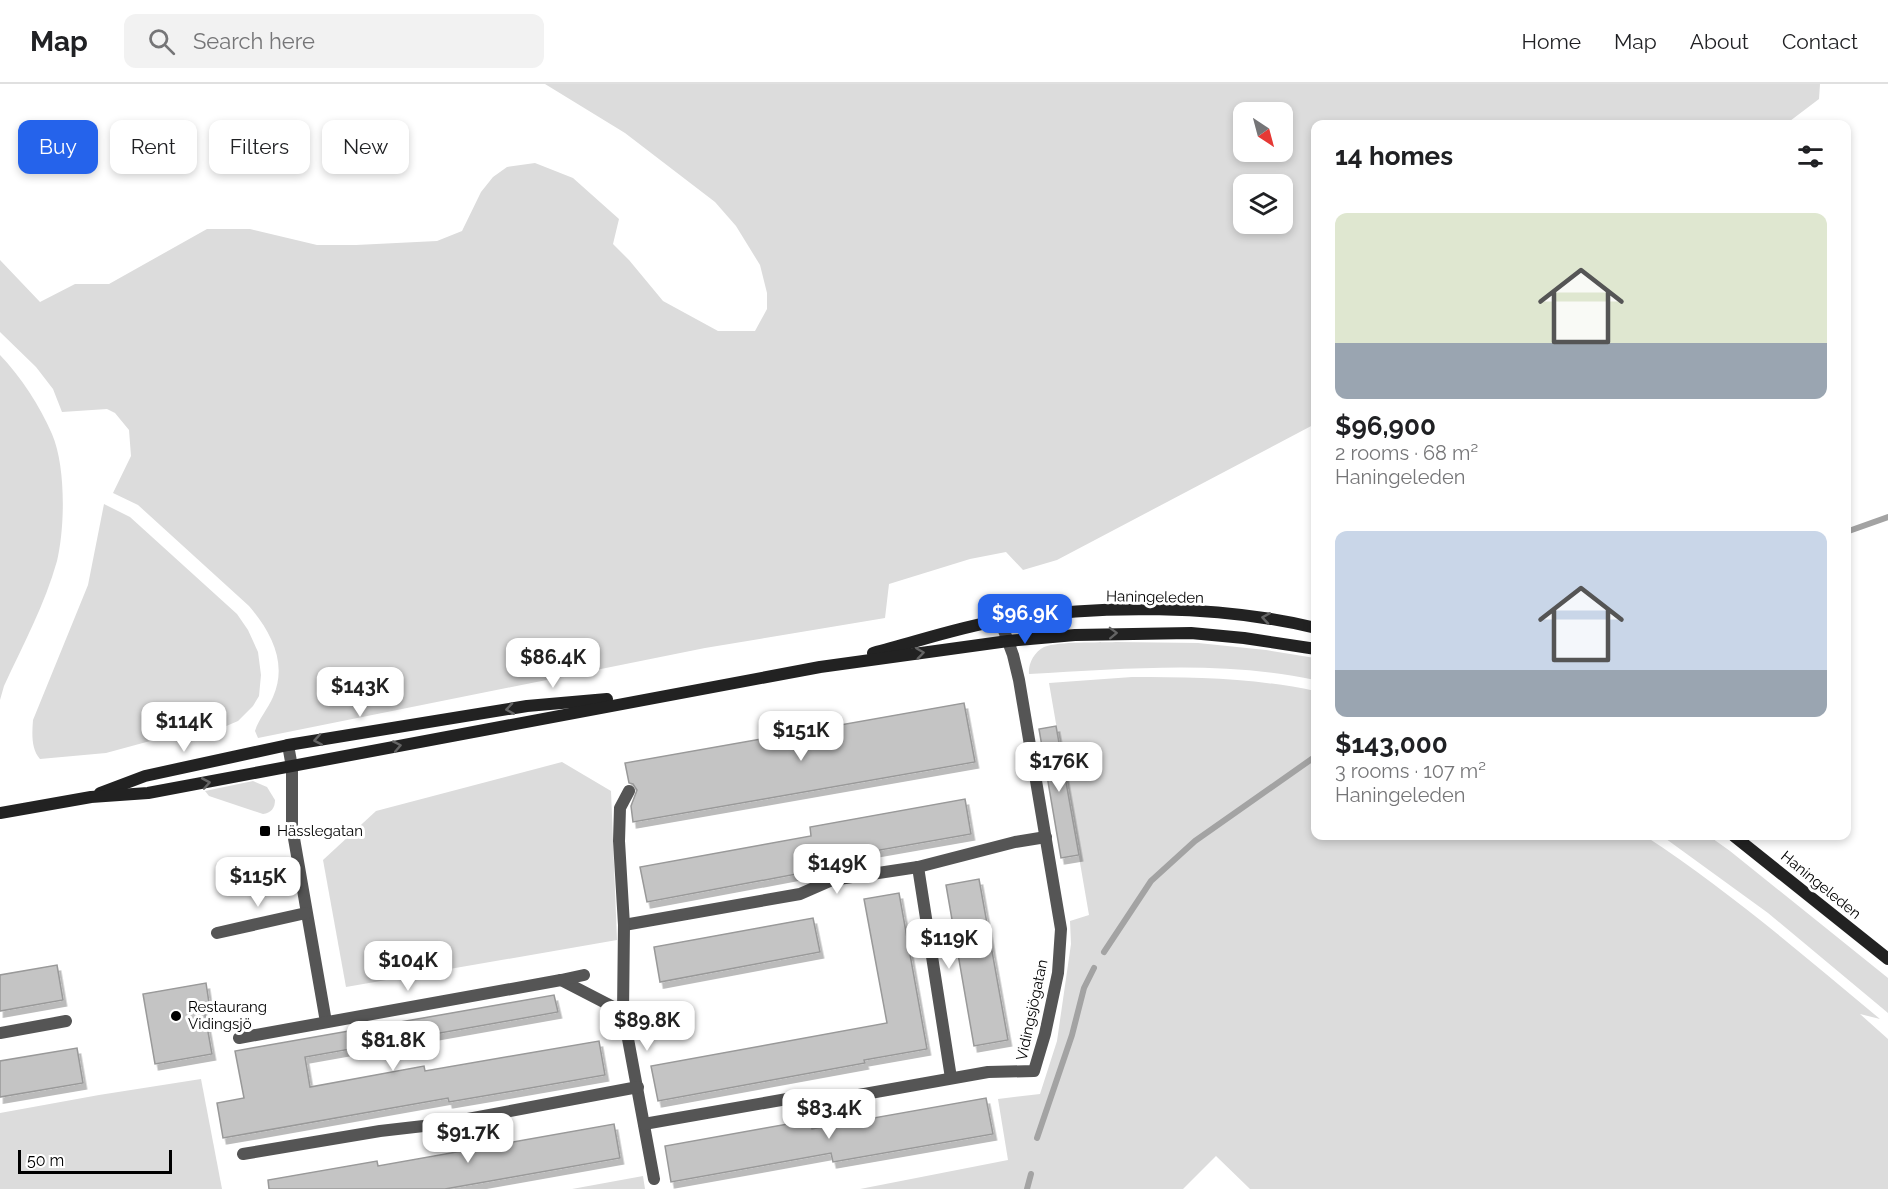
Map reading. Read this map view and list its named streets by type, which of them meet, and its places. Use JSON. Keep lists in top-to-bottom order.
{
  "streets": {
    "main road": ["Haningeleden"],
    "street": ["Vidingsjögatan"]
  },
  "crossings": [
    ["Haningeleden", "Vidingsjögatan"]
  ],
  "places": {
    "transit": ["Hässlegatan"],
    "other": ["Restaurang Vidingsjö"]
  },
  "scale_bar": "50 m",
  "north": "bottom right",
  "page": {
    "header": "Map",
    "search": "Search here",
    "nav": [
      "Home",
      "Map",
      "About",
      "Contact"
    ],
    "chip": [
      "Buy",
      "Rent",
      "Filters",
      "New"
    ],
    "heading": "14 homes",
    "list": [
      {
        "name": "$96,900",
        "note": "2 rooms · 68 m² · Haningeleden"
      },
      {
        "name": "$143,000",
        "note": "3 rooms · 107 m² · Haningeleden"
      }
    ],
    "price": [
      "$96.9K",
      "$86.4K",
      "$143K",
      "$114K",
      "$151K",
      "$176K",
      "$149K",
      "$115K",
      "$119K",
      "$104K",
      "$89.8K",
      "$81.8K",
      "$83.4K",
      "$91.7K"
    ],
    "scale": "50 m"
  }
}
